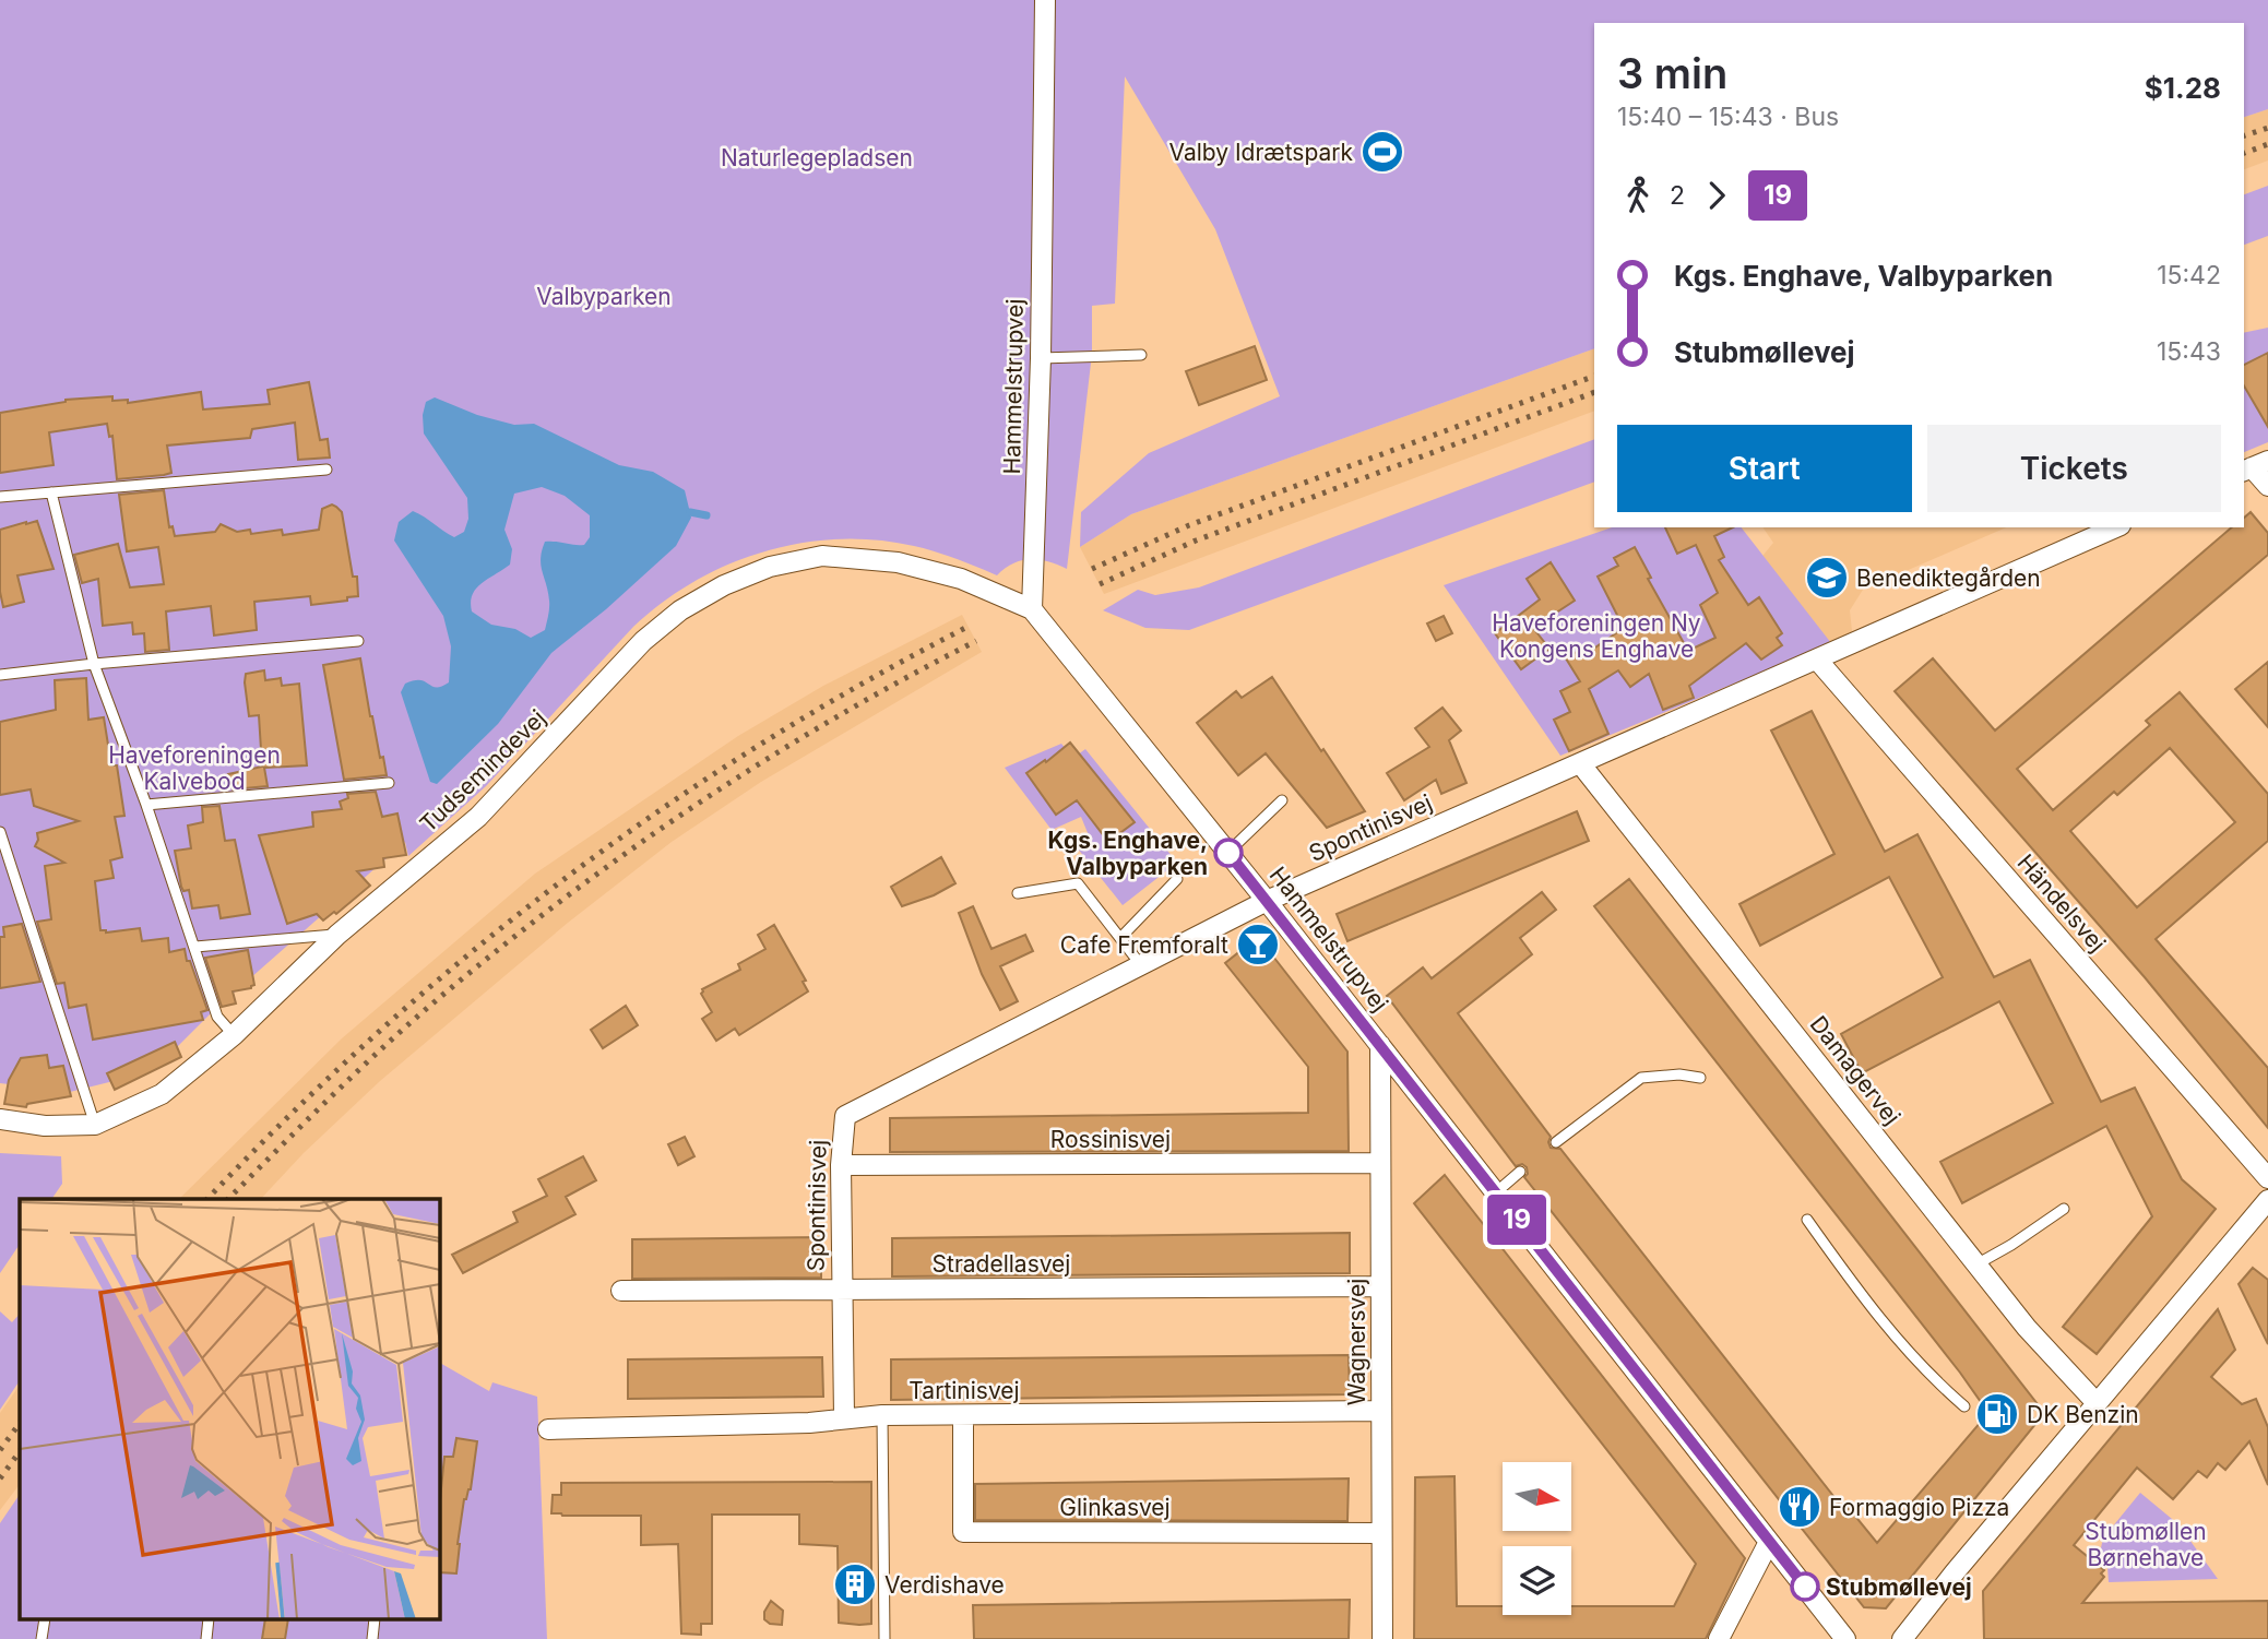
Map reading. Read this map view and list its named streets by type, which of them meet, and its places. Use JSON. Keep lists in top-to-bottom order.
{
  "streets": {
    "street": [
      "Hammelstrupvej",
      "Tudsemindevej",
      "Spontinisvej",
      "Händelsvej",
      "Damagervej",
      "Rossinisvej",
      "Stradellasvej",
      "Wagnersvej",
      "Tartinisvej",
      "Glinkasvej"
    ]
  },
  "crossings": [
    ["Hammelstrupvej", "Tudsemindevej"],
    ["Hammelstrupvej", "Spontinisvej"],
    ["Hammelstrupvej", "Wagnersvej"],
    ["Spontinisvej", "Händelsvej"],
    ["Spontinisvej", "Damagervej"],
    ["Spontinisvej", "Rossinisvej"],
    ["Spontinisvej", "Stradellasvej"],
    ["Spontinisvej", "Tartinisvej"],
    ["Rossinisvej", "Wagnersvej"],
    ["Stradellasvej", "Wagnersvej"],
    ["Wagnersvej", "Tartinisvej"],
    ["Wagnersvej", "Glinkasvej"],
    ["Tartinisvej", "Glinkasvej"]
  ],
  "parks": [
    "Naturlegepladsen",
    "Valbyparken",
    "Haveforeningen Ny Kongens Enghave",
    "Haveforeningen Kalvebod",
    "Stubmøllen Børnehave"
  ],
  "places": {
    "sports": ["Valby Idrætspark"],
    "school or university": ["Benediktegården"],
    "other": ["Kgs. Enghave, Valbyparken", "Stubmøllevej"],
    "bar": ["Cafe Fremforalt"],
    "fuel station": ["DK Benzin"],
    "restaurant": ["Formaggio Pizza"],
    "building": ["Verdishave"]
  },
  "lines": ["bus line 19"],
  "north": "right",
  "page": {
    "on_map": "19",
    "heading": ["3 min", "15:40 – 15:43 · Bus", "$1.28"],
    "legs": ["2", "19"],
    "list": [
      {
        "name": "Kgs. Enghave, Valbyparken",
        "value": "15:42"
      },
      {
        "name": "Stubmøllevej",
        "value": "15:43"
      }
    ],
    "buttons": ["Start", "Tickets"]
  }
}
